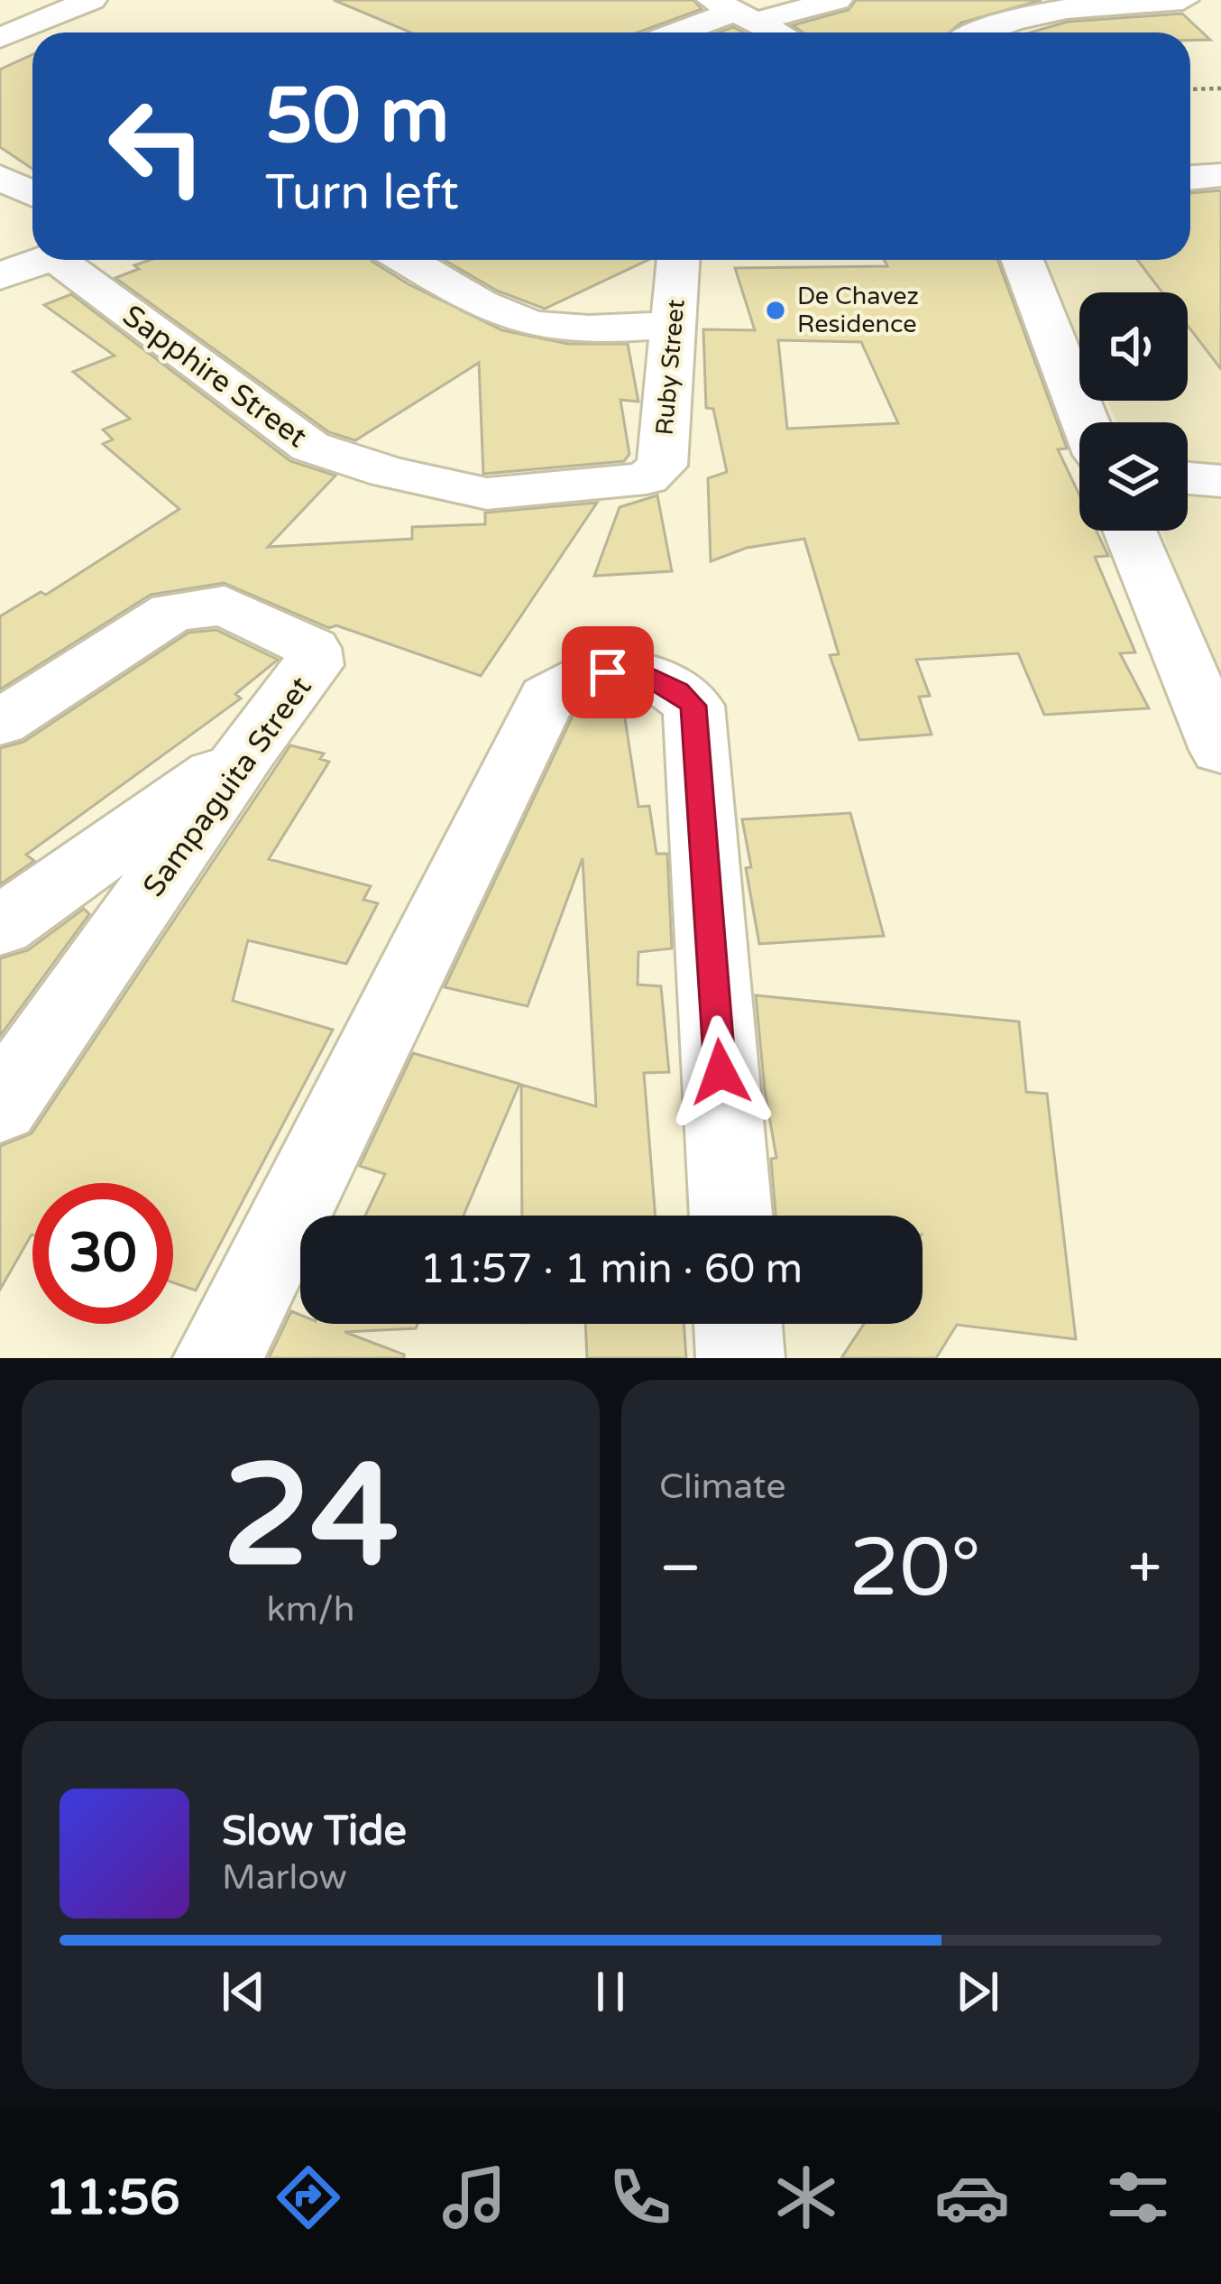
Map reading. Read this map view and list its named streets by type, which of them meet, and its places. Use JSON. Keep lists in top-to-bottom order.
{
  "streets": {
    "street": ["Ruby Street", "Sapphire Street", "Sampaguita Street"]
  },
  "crossings": [
    ["Ruby Street", "Sapphire Street"]
  ],
  "places": ["De Chavez Residence"],
  "page": {
    "turn": ["50 m", "Turn left"],
    "limit": "30",
    "trip": "11:57 · 1 min · 60 m",
    "tile": [
      ["24", "km/h"],
      "Climate"
    ],
    "heat": ["−", "20°", "+"],
    "song": ["Slow Tide", "Marlow"],
    "tabs": "11:56"
  }
}
